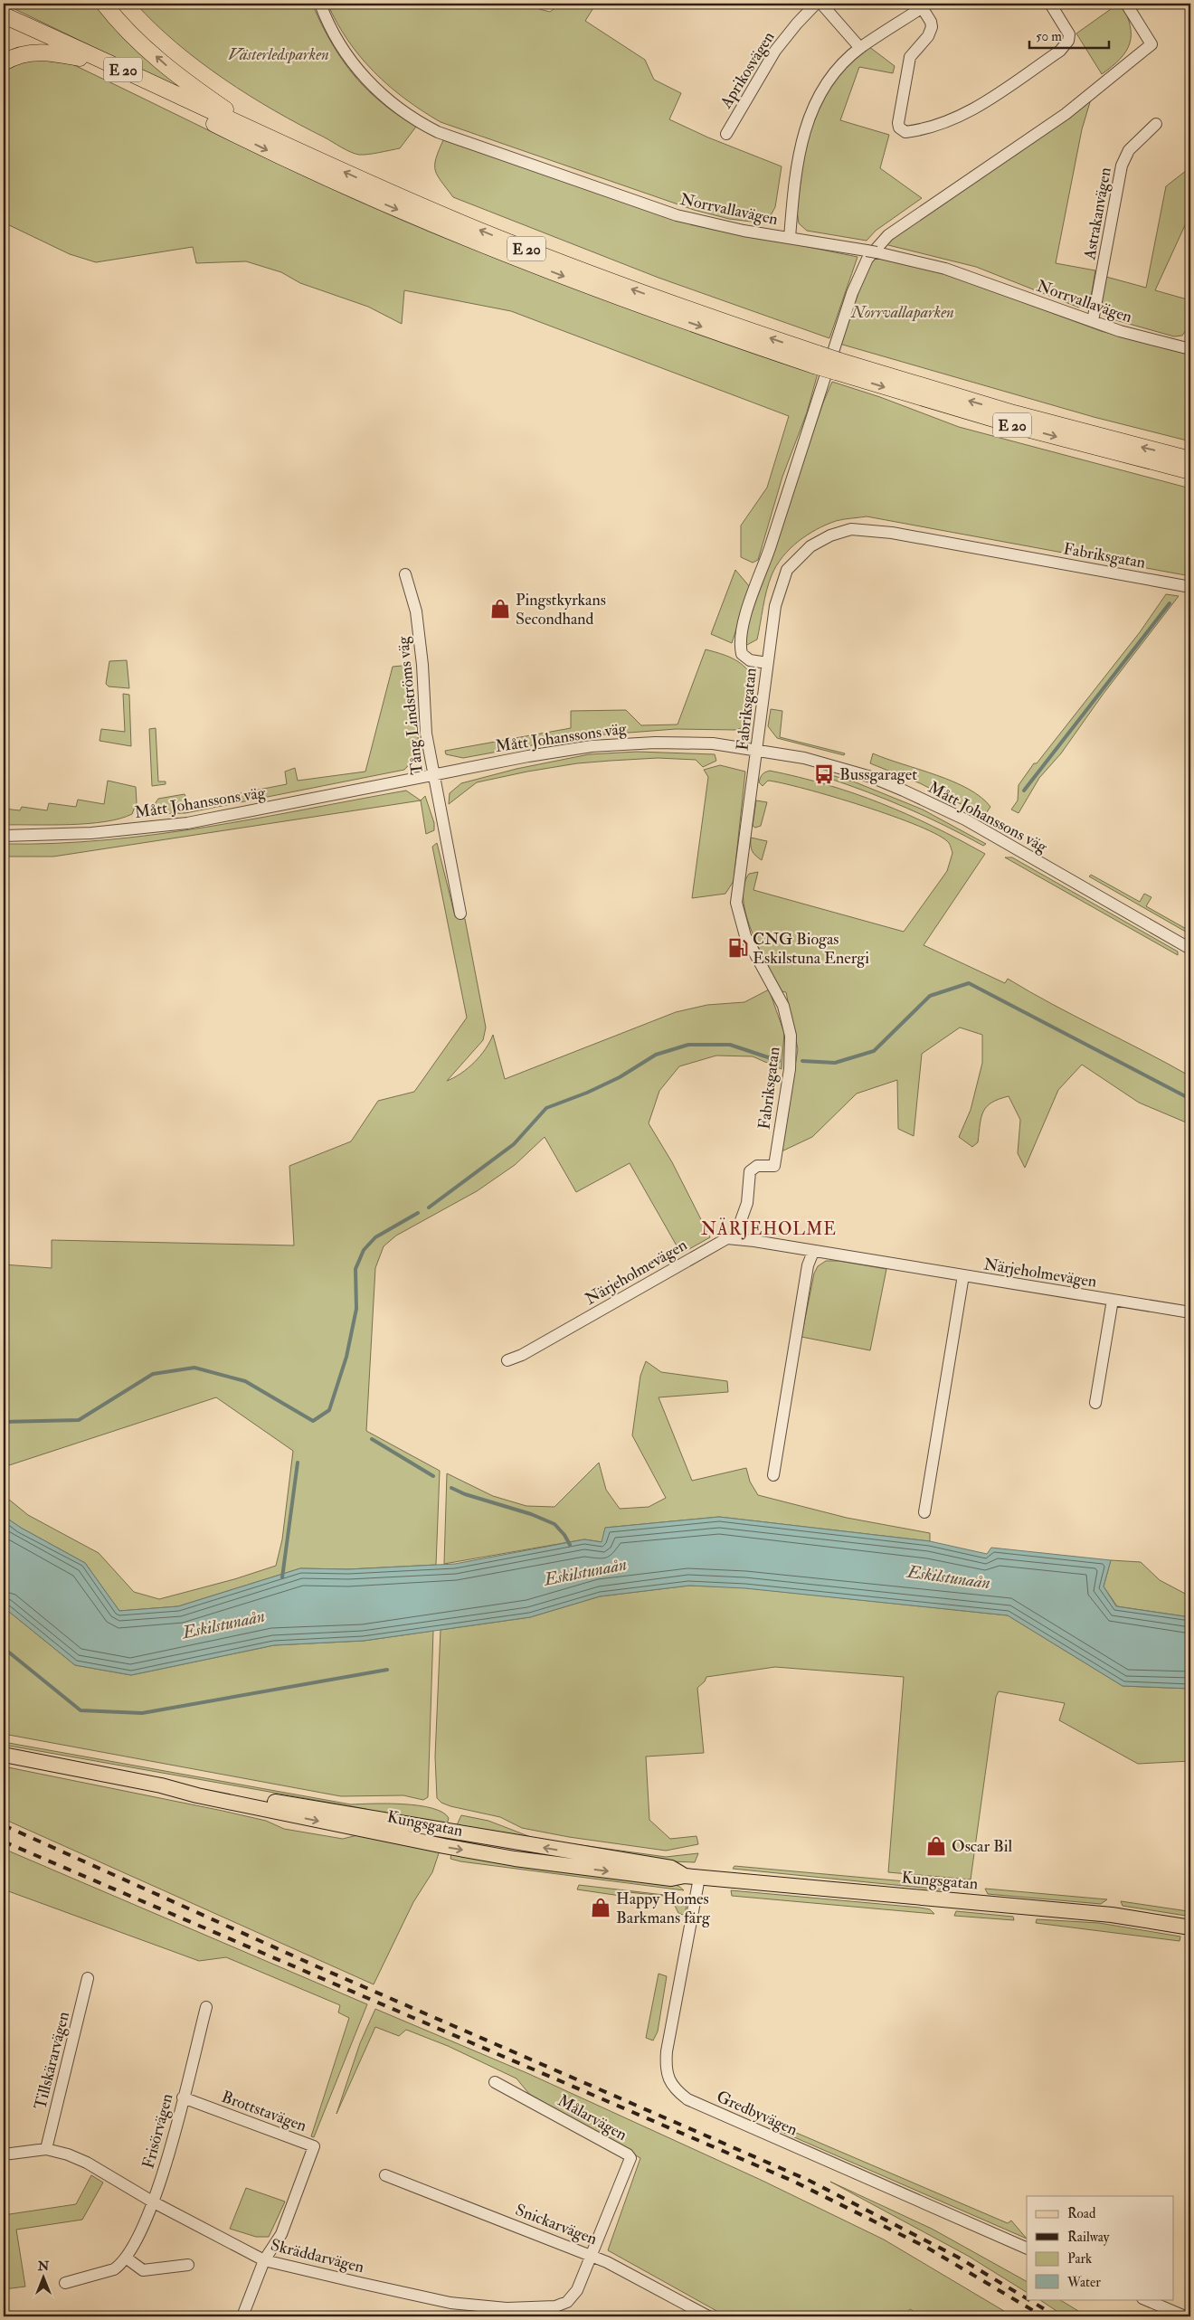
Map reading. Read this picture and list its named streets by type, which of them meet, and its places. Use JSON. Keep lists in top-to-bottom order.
{
  "streets": {
    "highway": ["E 20"],
    "main road": ["Kungsgatan"],
    "street": [
      "Aprikosvägen",
      "Norrvallavägen",
      "Astrakanvägen",
      "Fabriksgatan",
      "Tång Lindströms väg",
      "Mått Johanssons väg",
      "Närjeholmevägen",
      "Tillskärarvägen",
      "Brottstavägen",
      "Gredbyvägen",
      "Målarvägen",
      "Frisörvägen",
      "Snickarvägen",
      "Skräddarvägen"
    ]
  },
  "crossings": [
    ["Norrvallavägen", "Astrakanvägen"],
    ["Fabriksgatan", "Mått Johanssons väg"],
    ["Fabriksgatan", "Närjeholmevägen"],
    ["Tång Lindströms väg", "Mått Johanssons väg"],
    ["Kungsgatan", "Gredbyvägen"],
    ["Tillskärarvägen", "Skräddarvägen"],
    ["Brottstavägen", "Frisörvägen"],
    ["Brottstavägen", "Skräddarvägen"],
    ["Målarvägen", "Snickarvägen"],
    ["Målarvägen", "Skräddarvägen"],
    ["Frisörvägen", "Skräddarvägen"],
    ["Snickarvägen", "Skräddarvägen"]
  ],
  "districts": ["NÄRJEHOLME"],
  "water": ["Eskilstunaån"],
  "parks": ["Västerledsparken", "Norrvallaparken"],
  "places": {
    "shop": ["Pingstkyrkans Secondhand", "Oscar Bil", "Happy Homes Barkmans färg"],
    "bus stop": ["Bussgaraget"],
    "fuel station": ["CNG Biogas Eskilstuna Energi"]
  },
  "legend": [
    "Road",
    "Railway",
    "Park",
    "Water"
  ],
  "scale_bar": "50 m",
  "north": "top"
}
